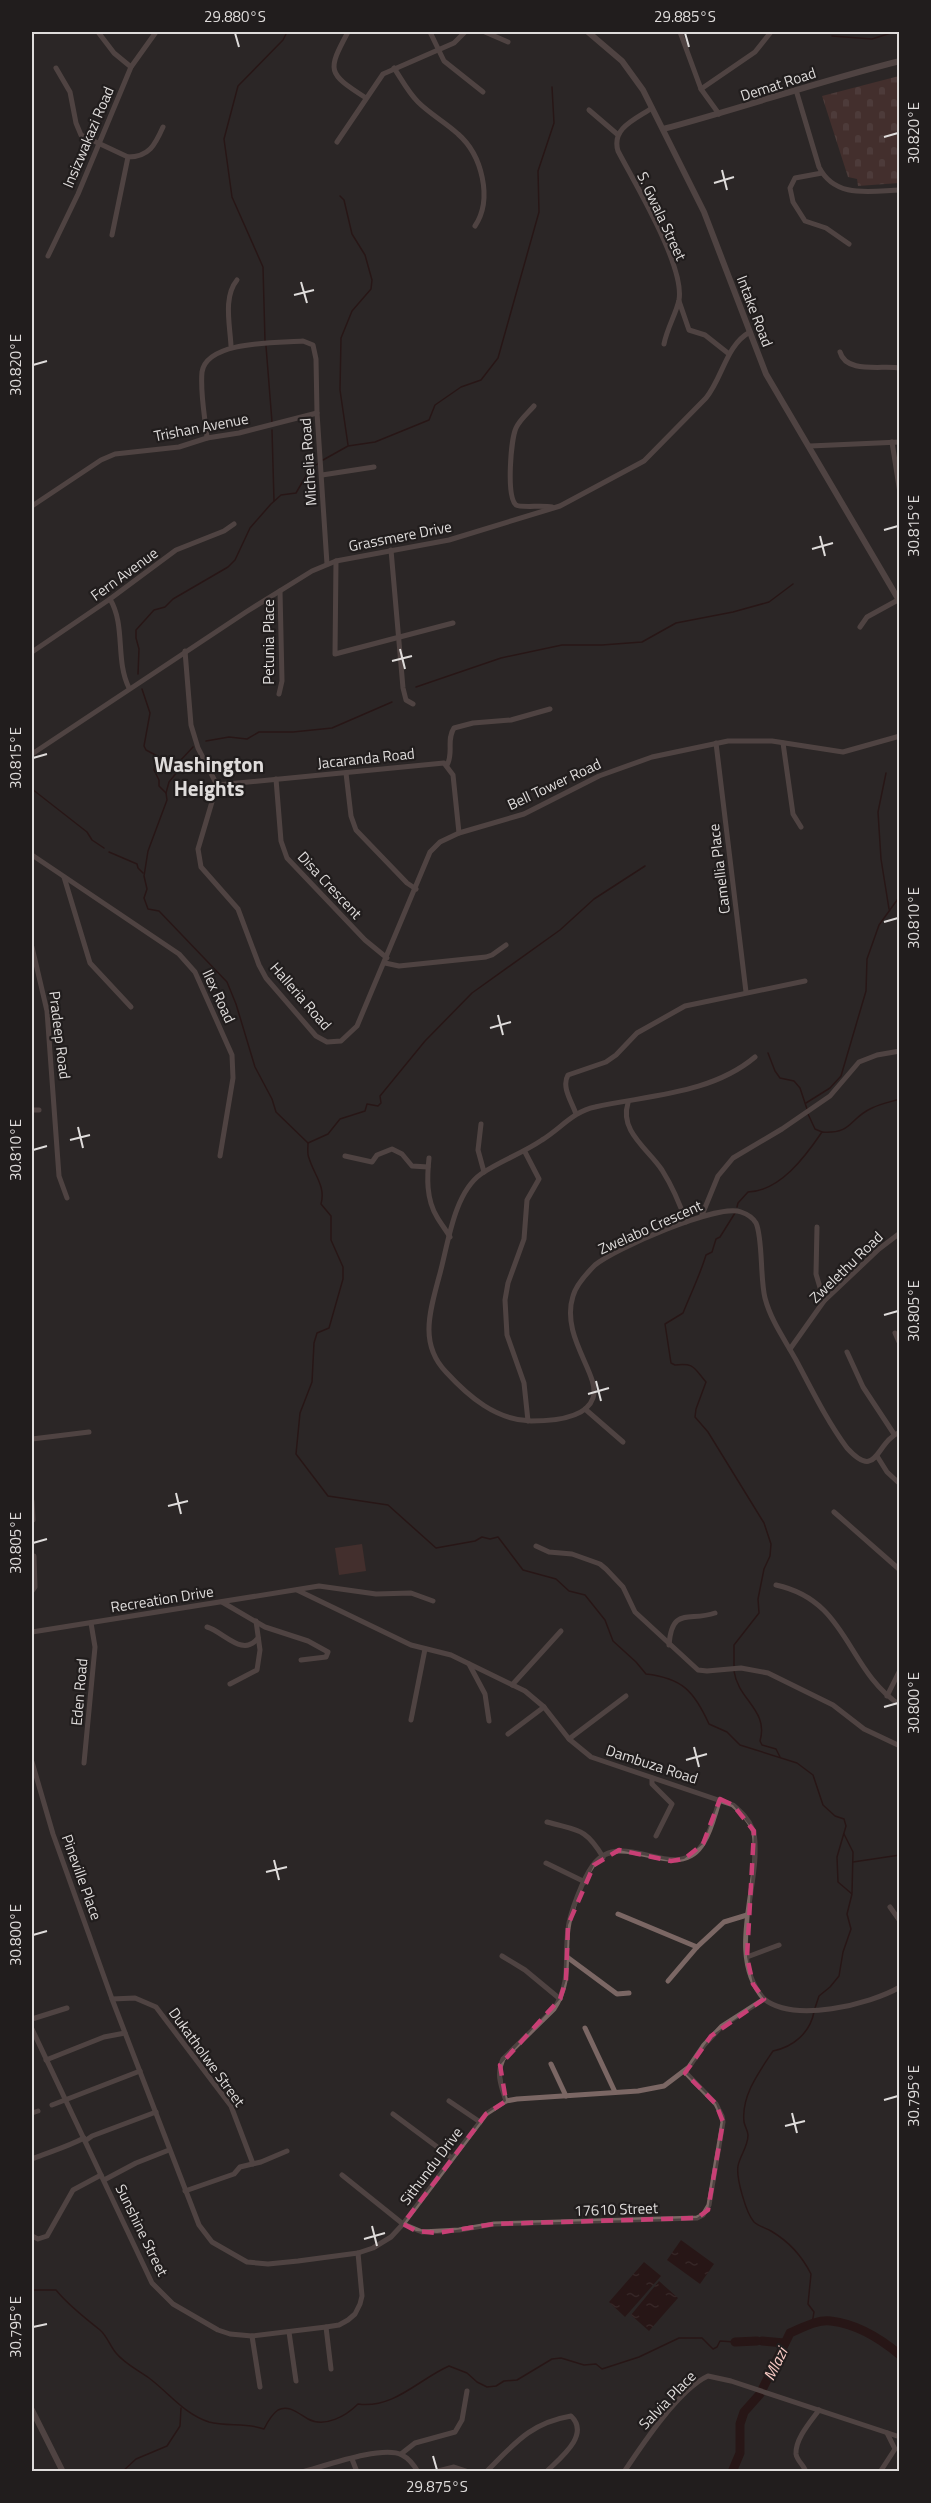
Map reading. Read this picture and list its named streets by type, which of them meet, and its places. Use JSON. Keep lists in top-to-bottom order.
{
  "streets": {
    "street": [
      "Demat Road",
      "Insizwakazi Road",
      "S. Gwala Street",
      "Intake Road",
      "Trishan Avenue",
      "Michelia Road",
      "Grassmere Drive",
      "Fern Avenue",
      "Petunia Place",
      "Jacaranda Road",
      "Bell Tower Road",
      "Camellia Place",
      "Disa Crescent",
      "Ilex Road",
      "Halleria Road",
      "Pradeep Road",
      "Zwelabo Crescent",
      "Zwelethu Road",
      "Recreation Drive",
      "Eden Road",
      "Dambuza Road",
      "Pineville Place",
      "Dukatholwe Street",
      "Sithundu Drive",
      "17610 Street",
      "Sunshine Street",
      "Salvia Place"
    ]
  },
  "crossings": [
    ["Demat Road", "Intake Road"],
    ["S. Gwala Street", "Grassmere Drive"],
    ["Intake Road", "Grassmere Drive"],
    ["Trishan Avenue", "Michelia Road"],
    ["Michelia Road", "Grassmere Drive"],
    ["Grassmere Drive", "Petunia Place"],
    ["Jacaranda Road", "Disa Crescent"],
    ["Jacaranda Road", "Halleria Road"],
    ["Bell Tower Road", "Camellia Place"],
    ["Bell Tower Road", "Disa Crescent"],
    ["Bell Tower Road", "Halleria Road"],
    ["Zwelabo Crescent", "Zwelethu Road"],
    ["Recreation Drive", "Eden Road"],
    ["Recreation Drive", "Dambuza Road"],
    ["Pineville Place", "Dukatholwe Street"],
    ["Pineville Place", "Sithundu Drive"],
    ["Dukatholwe Street", "Sithundu Drive"],
    ["Sithundu Drive", "17610 Street"],
    ["Sithundu Drive", "Sunshine Street"]
  ],
  "districts": ["Washington Heights"],
  "water": ["Mlazi"],
  "coordinates": [
    "29.880°S",
    "29.885°S",
    "30.820°E",
    "30.815°E",
    "30.810°E",
    "30.805°E",
    "30.800°E",
    "30.795°E",
    "29.875°S"
  ]
}
